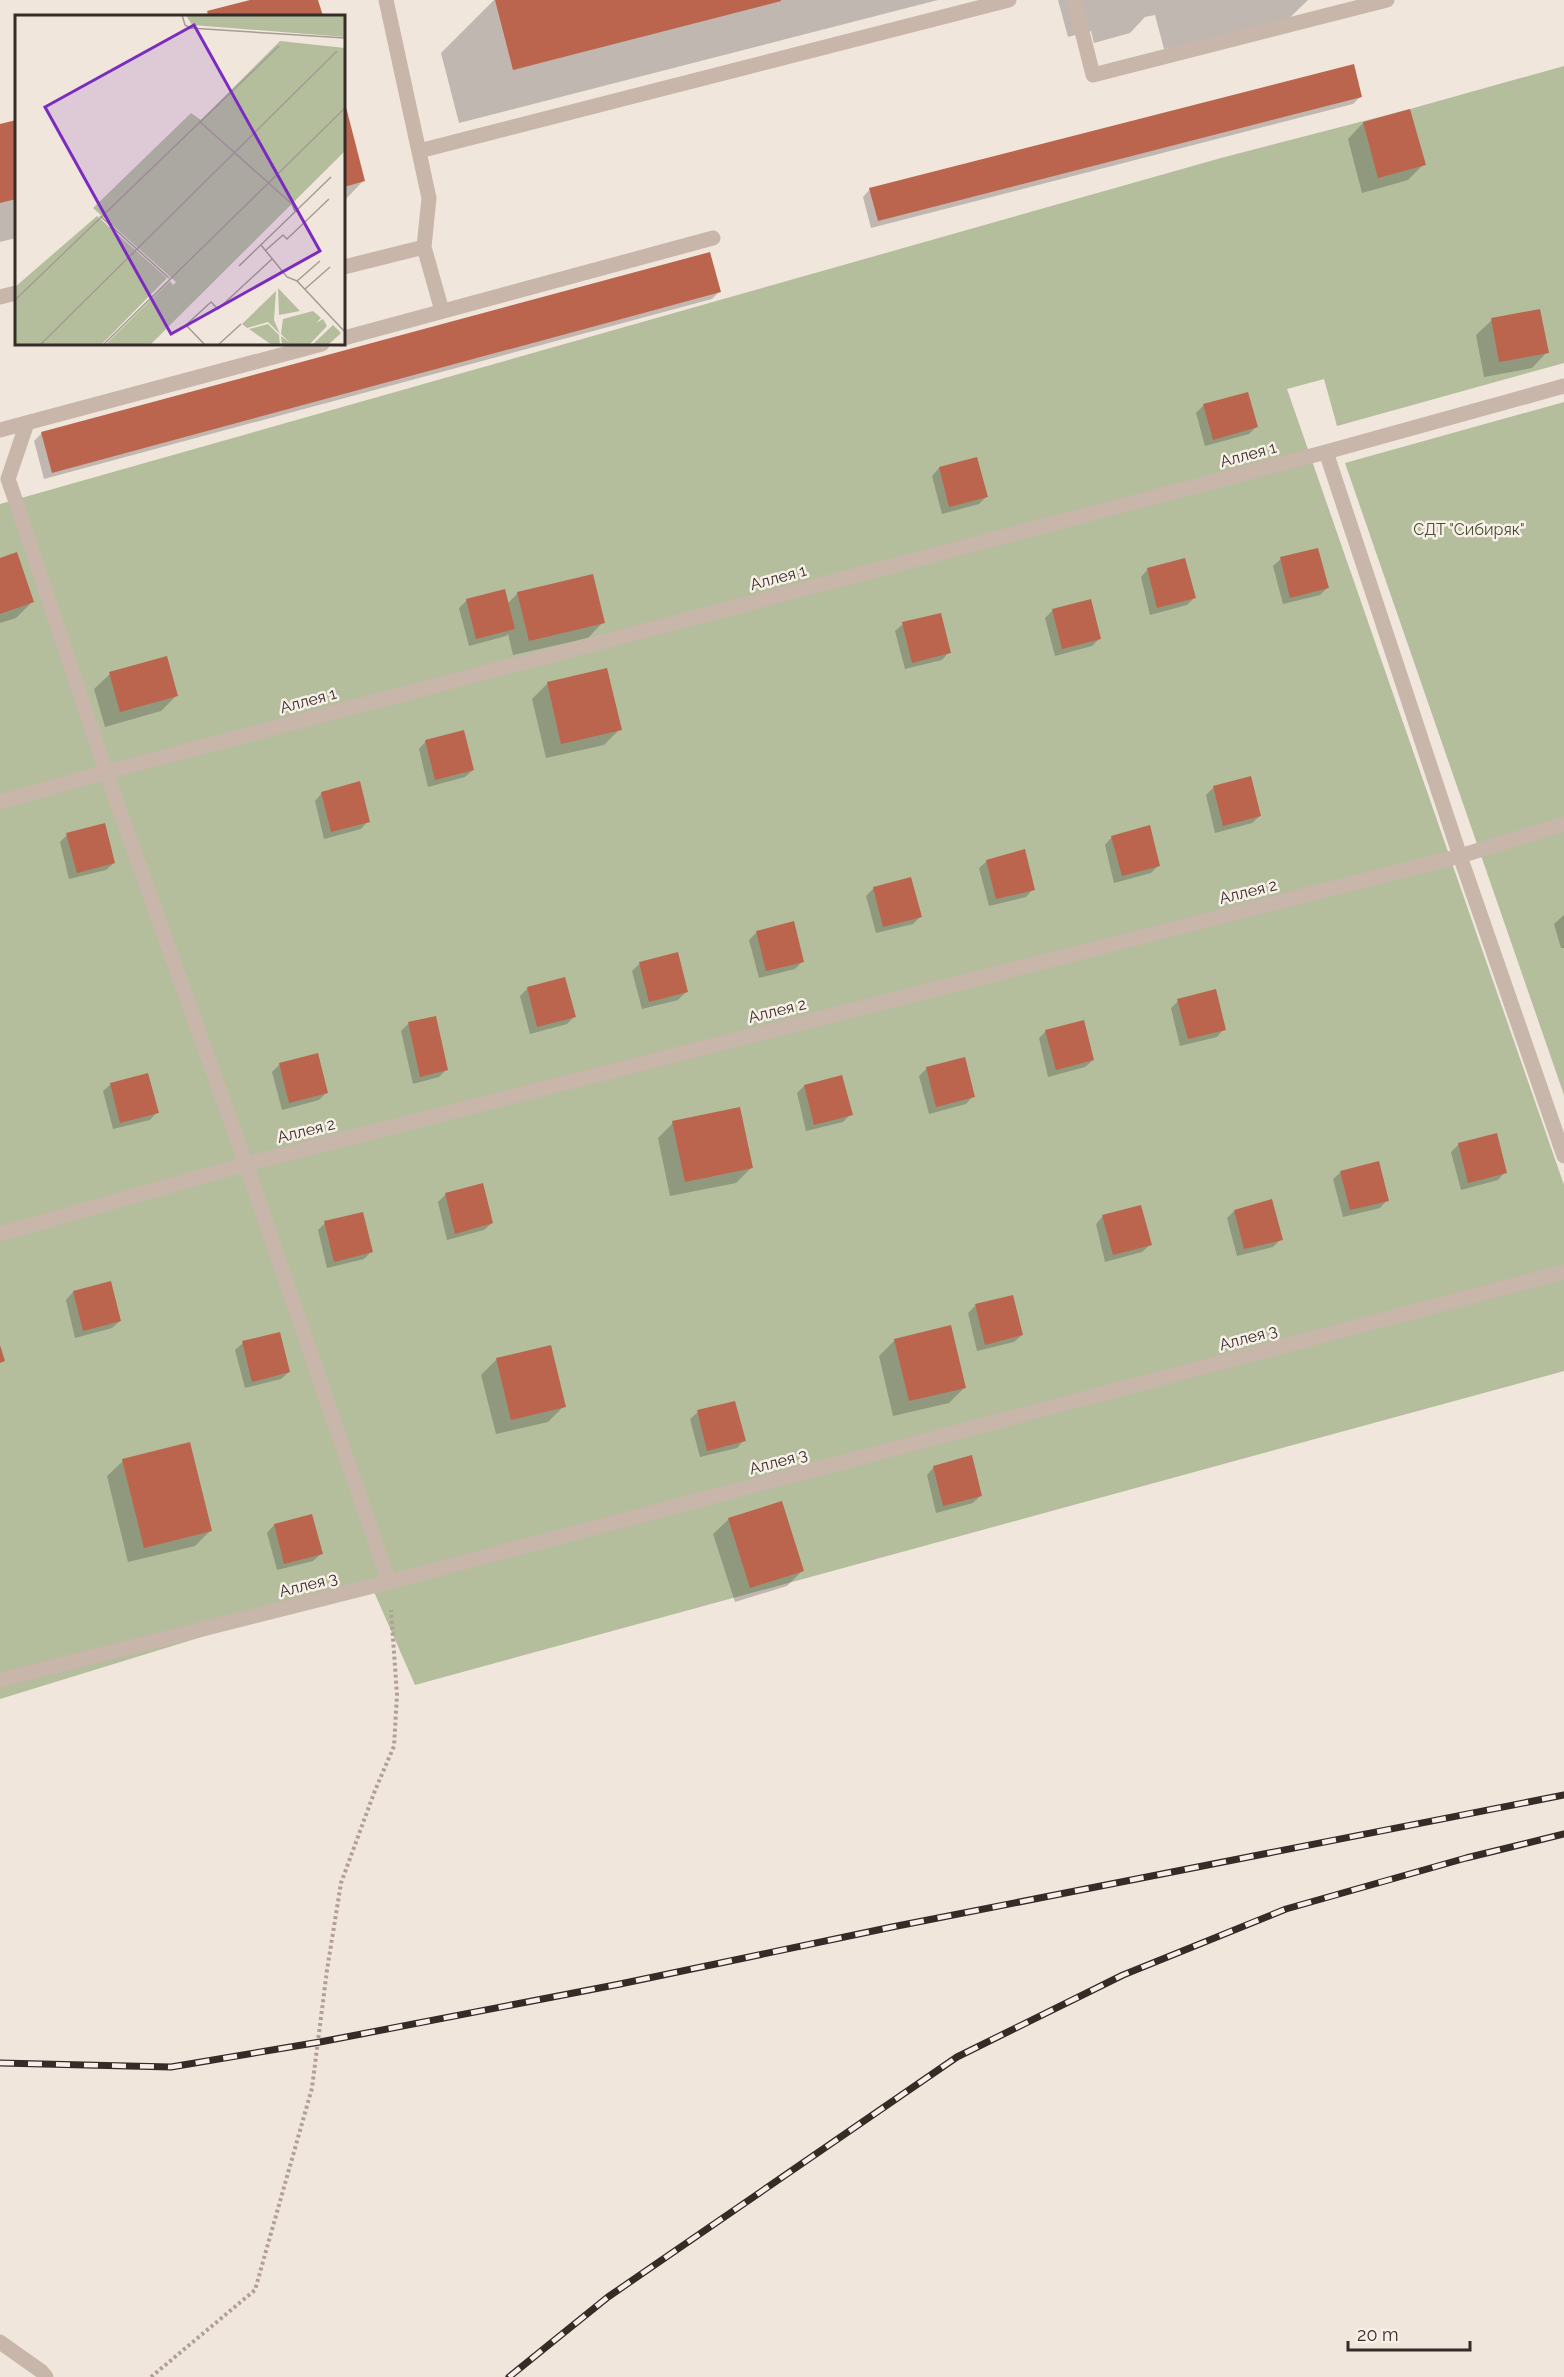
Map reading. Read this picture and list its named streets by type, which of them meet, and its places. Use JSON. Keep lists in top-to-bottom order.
{
  "streets": {
    "street": ["Аллея 1", "Аллея 2", "Аллея 3"]
  },
  "parks": ["СДТ \"Сибиряк\""],
  "scale_bar": "20 m"
}
